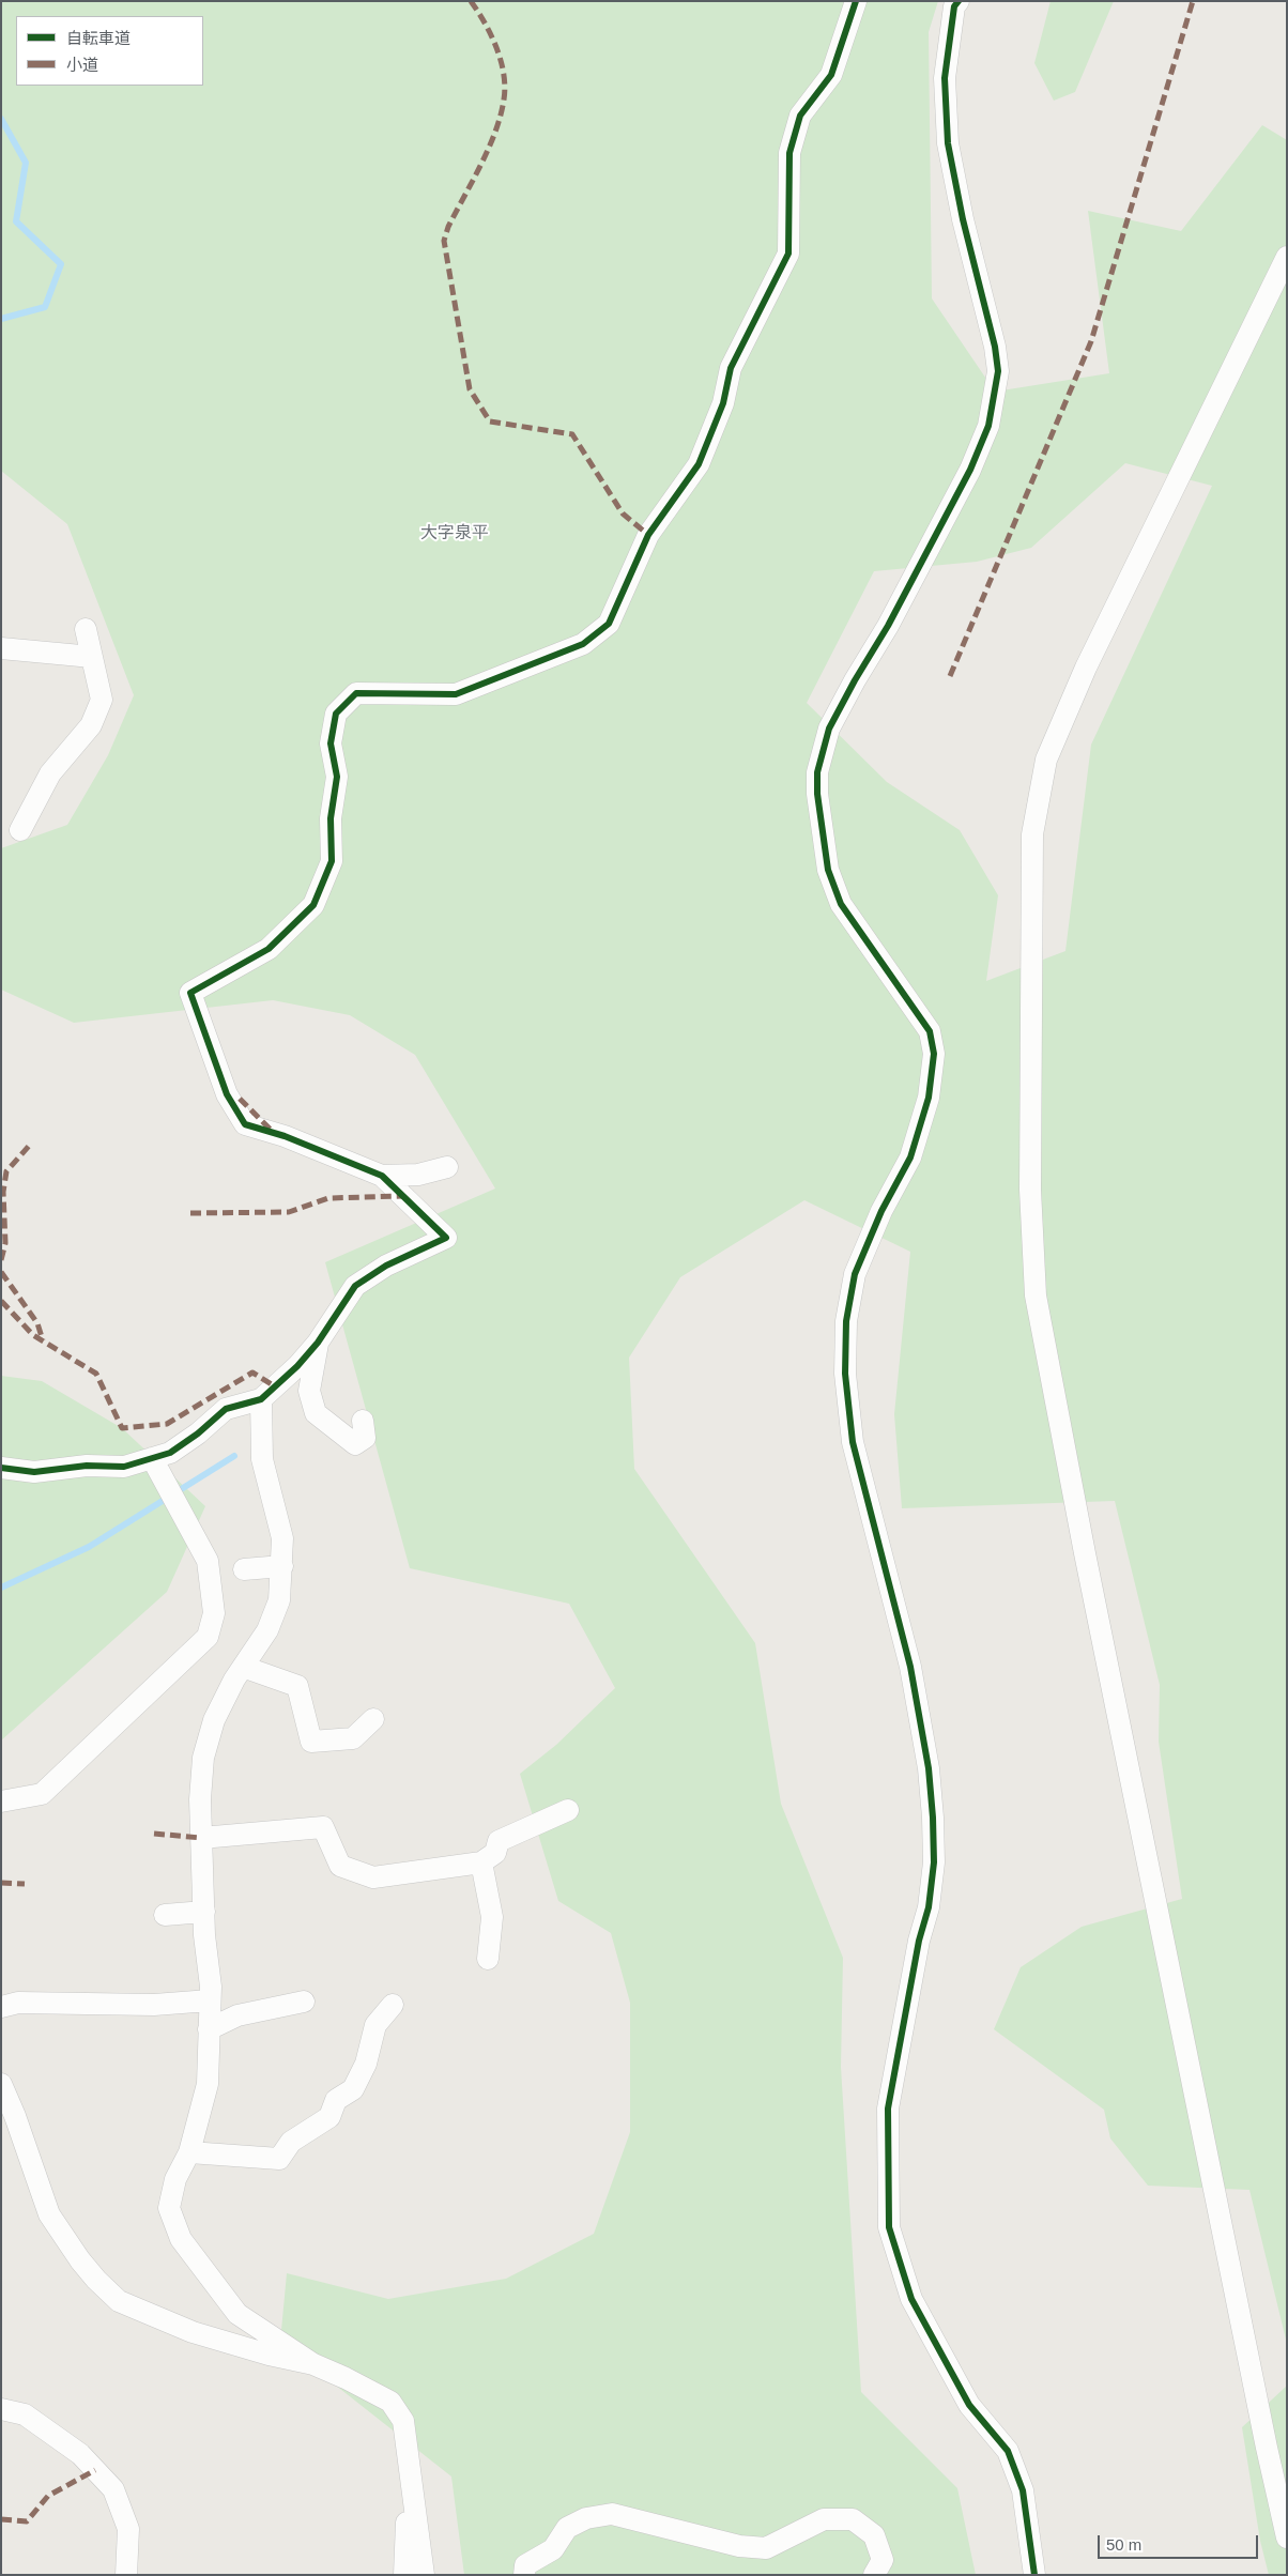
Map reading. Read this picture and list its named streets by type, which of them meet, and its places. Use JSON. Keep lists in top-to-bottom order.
{
  "districts": ["大字泉平"],
  "legend": ["自転車道", "小道"],
  "scale_bar": "50 m"
}
